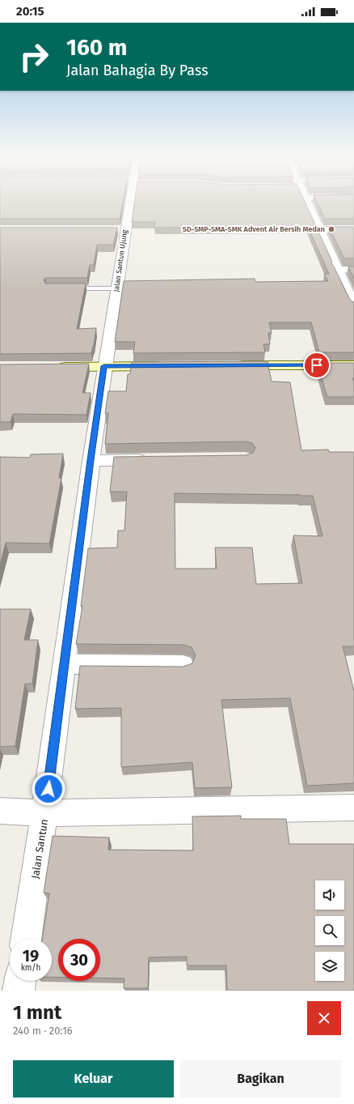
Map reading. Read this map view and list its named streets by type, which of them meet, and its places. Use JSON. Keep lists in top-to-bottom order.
{
  "streets": {
    "street": ["Jalan Santun Ujung", "Jalan Santun"]
  },
  "crossings": [
    ["Jalan Santun Ujung", "Jalan Santun"]
  ],
  "places": ["SD-SMP-SMA-SMK Advent Air Bersih Medan"],
  "page": {
    "status": "20:15",
    "turn": ["160 m", "Jalan Bahagia By Pass"],
    "speed": "19 km/h",
    "limit": "30",
    "heading": ["1 mnt", "240 m · 20:16"],
    "buttons": ["Keluar", "Bagikan"]
  }
}
